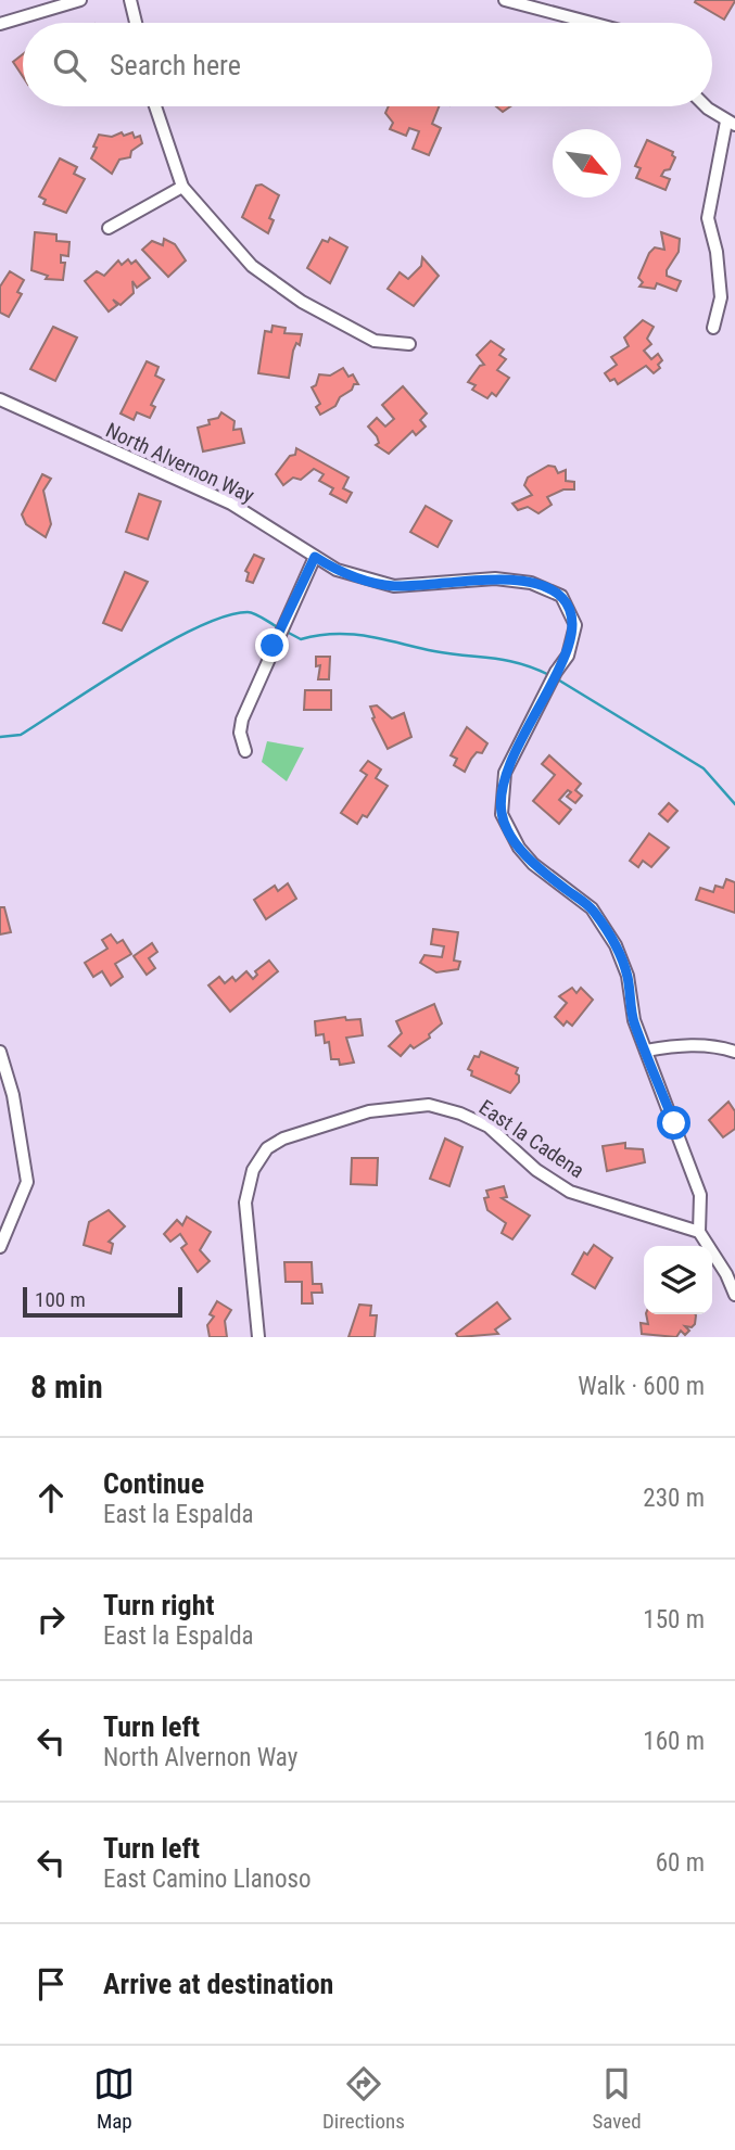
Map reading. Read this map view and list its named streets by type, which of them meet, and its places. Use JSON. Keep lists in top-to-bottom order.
{
  "streets": {
    "street": ["North Alvernon Way", "East la Cadena"]
  },
  "scale_bar": "100 m",
  "north": "bottom right",
  "page": {
    "search": "Search here",
    "scale": "100 m",
    "heading": ["8 min", "Walk · 600 m"],
    "list": [
      ["Continue", "East la Espalda", "230 m"],
      ["Turn right", "East la Espalda", "150 m"],
      ["Turn left", "North Alvernon Way", "160 m"],
      ["Turn left", "East Camino Llanoso", "60 m"],
      "Arrive at destination"
    ],
    "nav": ["Map", "Directions", "Saved"]
  }
}
